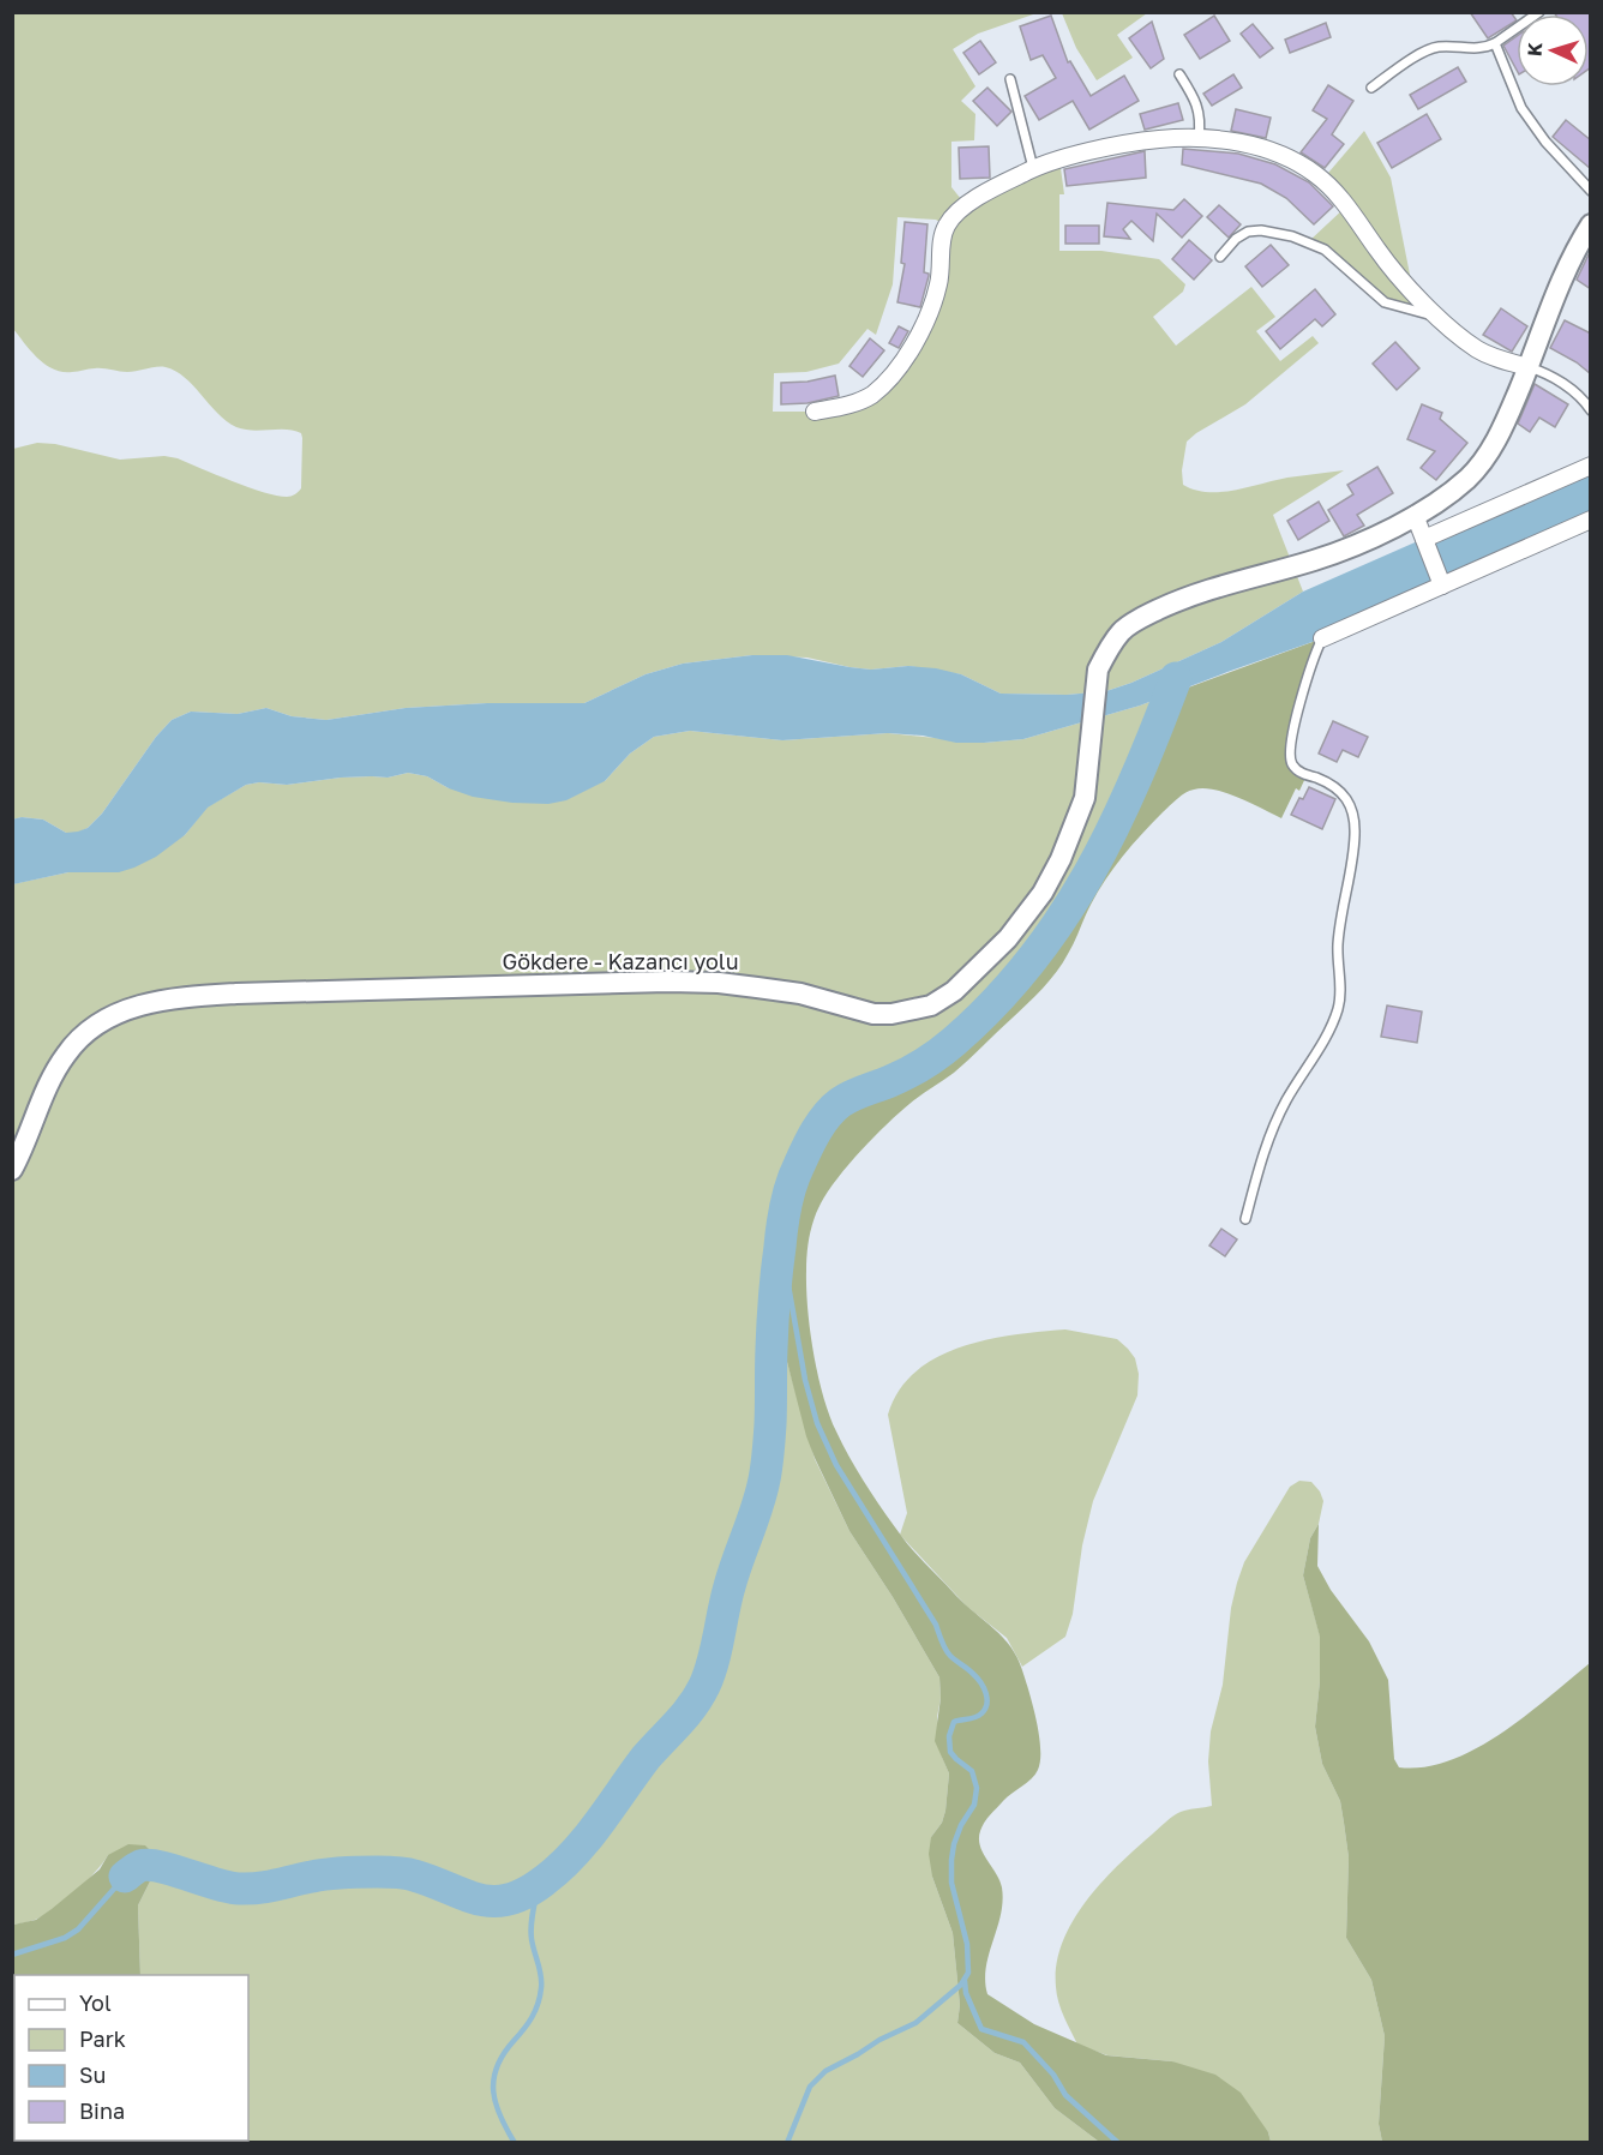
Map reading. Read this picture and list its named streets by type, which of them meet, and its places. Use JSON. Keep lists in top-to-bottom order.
{
  "streets": {
    "street": ["Gökdere - Kazancı yolu"]
  },
  "legend": [
    "Yol",
    "Park",
    "Su",
    "Bina"
  ],
  "north": "left"
}
